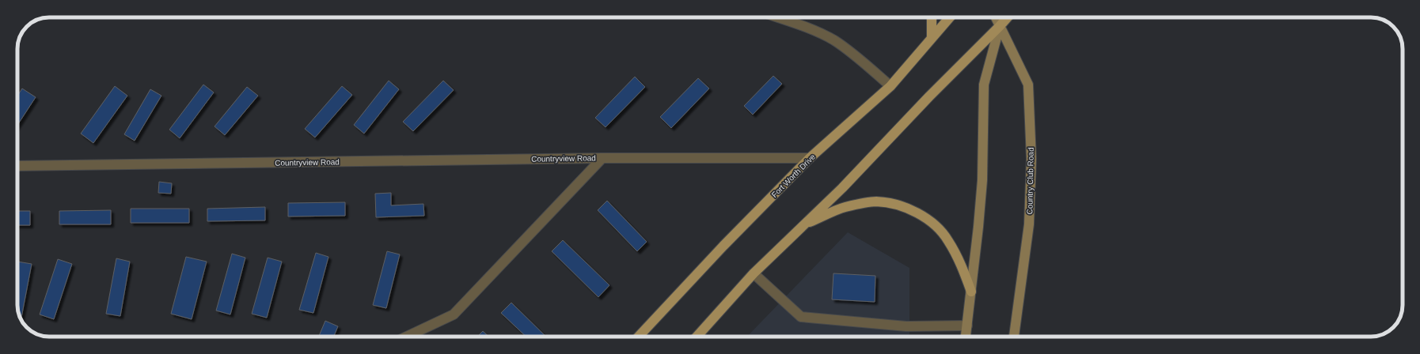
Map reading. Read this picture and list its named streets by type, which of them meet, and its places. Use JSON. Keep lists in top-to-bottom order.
{
  "streets": {
    "main road": ["Fort Worth Drive", "Country Club Road"],
    "street": ["Countryview Road"]
  },
  "crossings": [
    ["Countryview Road", "Fort Worth Drive"]
  ]
}
